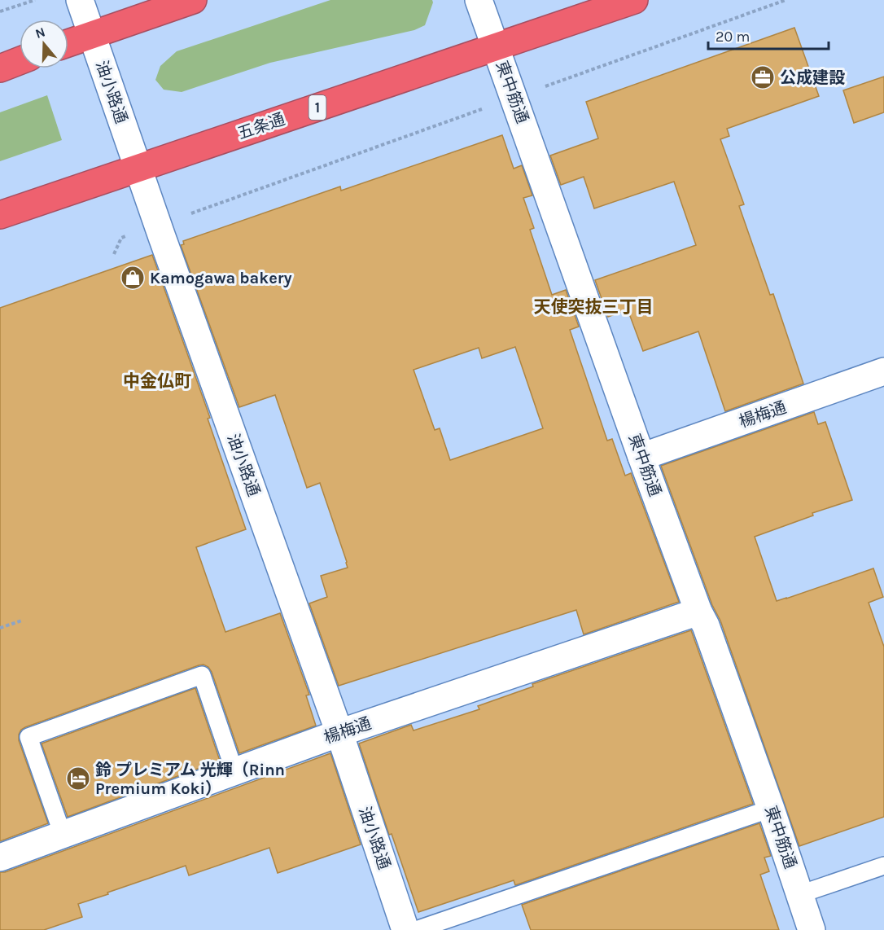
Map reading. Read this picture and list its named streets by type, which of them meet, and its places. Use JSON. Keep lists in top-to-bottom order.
{
  "streets": {
    "highway": ["1", "五条通"],
    "street": ["油小路通", "東中筋通", "楊梅通"]
  },
  "crossings": [
    ["油小路通", "五条通"],
    ["油小路通", "楊梅通"],
    ["東中筋通", "五条通"],
    ["東中筋通", "楊梅通"]
  ],
  "districts": ["天使突抜三丁目", "中金仏町"],
  "places": {
    "office": ["公成建設"],
    "shop": ["Kamogawa bakery"],
    "hotel": ["鈴 プレミアム 光輝（Rinn Premium Koki）"]
  },
  "scale_bar": "20 m",
  "north": "top"
}
